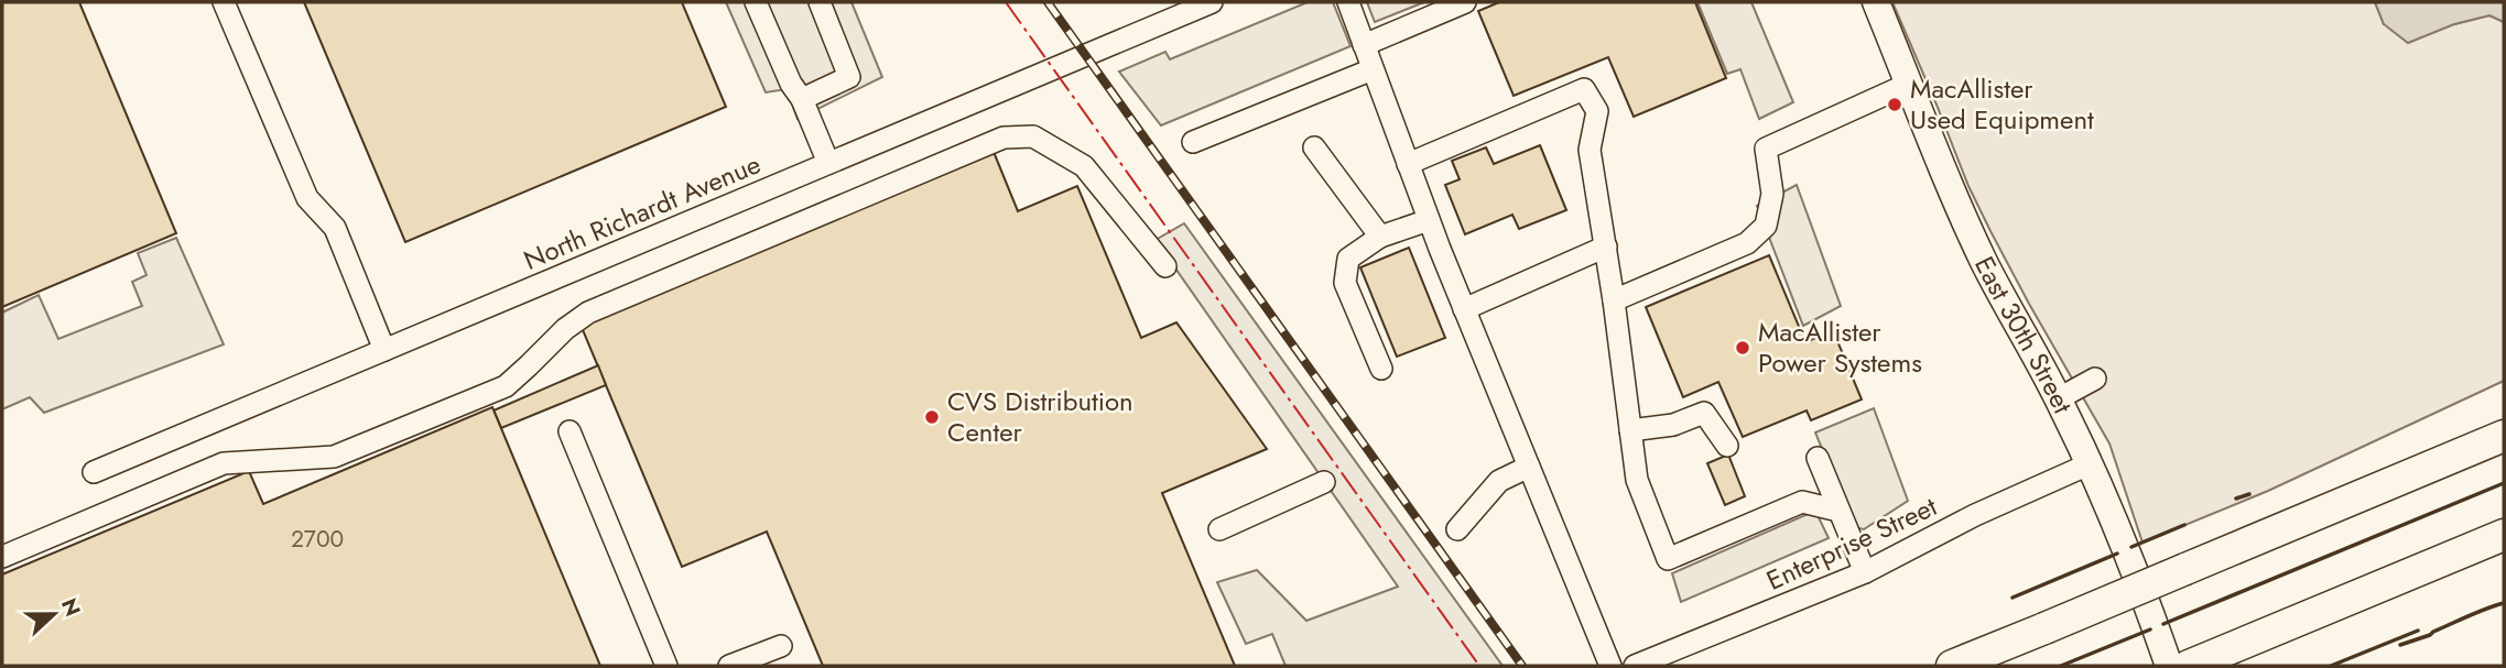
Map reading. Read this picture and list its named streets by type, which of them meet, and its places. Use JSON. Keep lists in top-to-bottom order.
{
  "streets": {
    "main road": ["East 30th Street"],
    "street": ["North Richardt Avenue", "Enterprise Street"]
  },
  "crossings": [
    ["East 30th Street", "Enterprise Street"]
  ],
  "places": ["MacAllister Used Equipment", "MacAllister Power Systems", "CVS Distribution Center"],
  "house_numbers": ["2700"],
  "north": "right"
}
